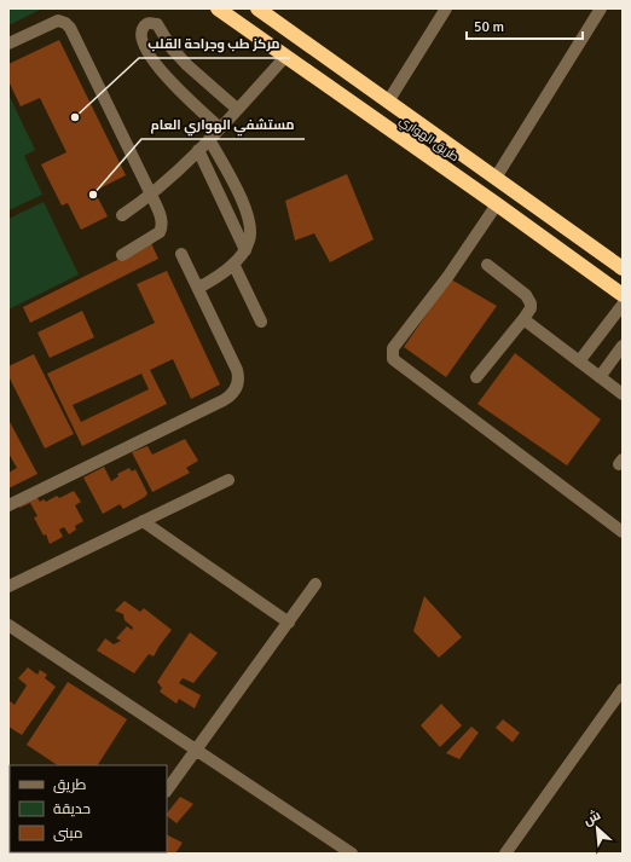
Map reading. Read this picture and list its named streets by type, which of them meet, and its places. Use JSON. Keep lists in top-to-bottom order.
{
  "streets": {
    "highway": ["طريق الهواري"]
  },
  "places": ["مركز طب وجراحة القلب", "مستشفي الهواري العام"],
  "legend": ["طريق", "حديقة", "مبنى"],
  "scale_bar": "50 m",
  "north": "top left"
}
